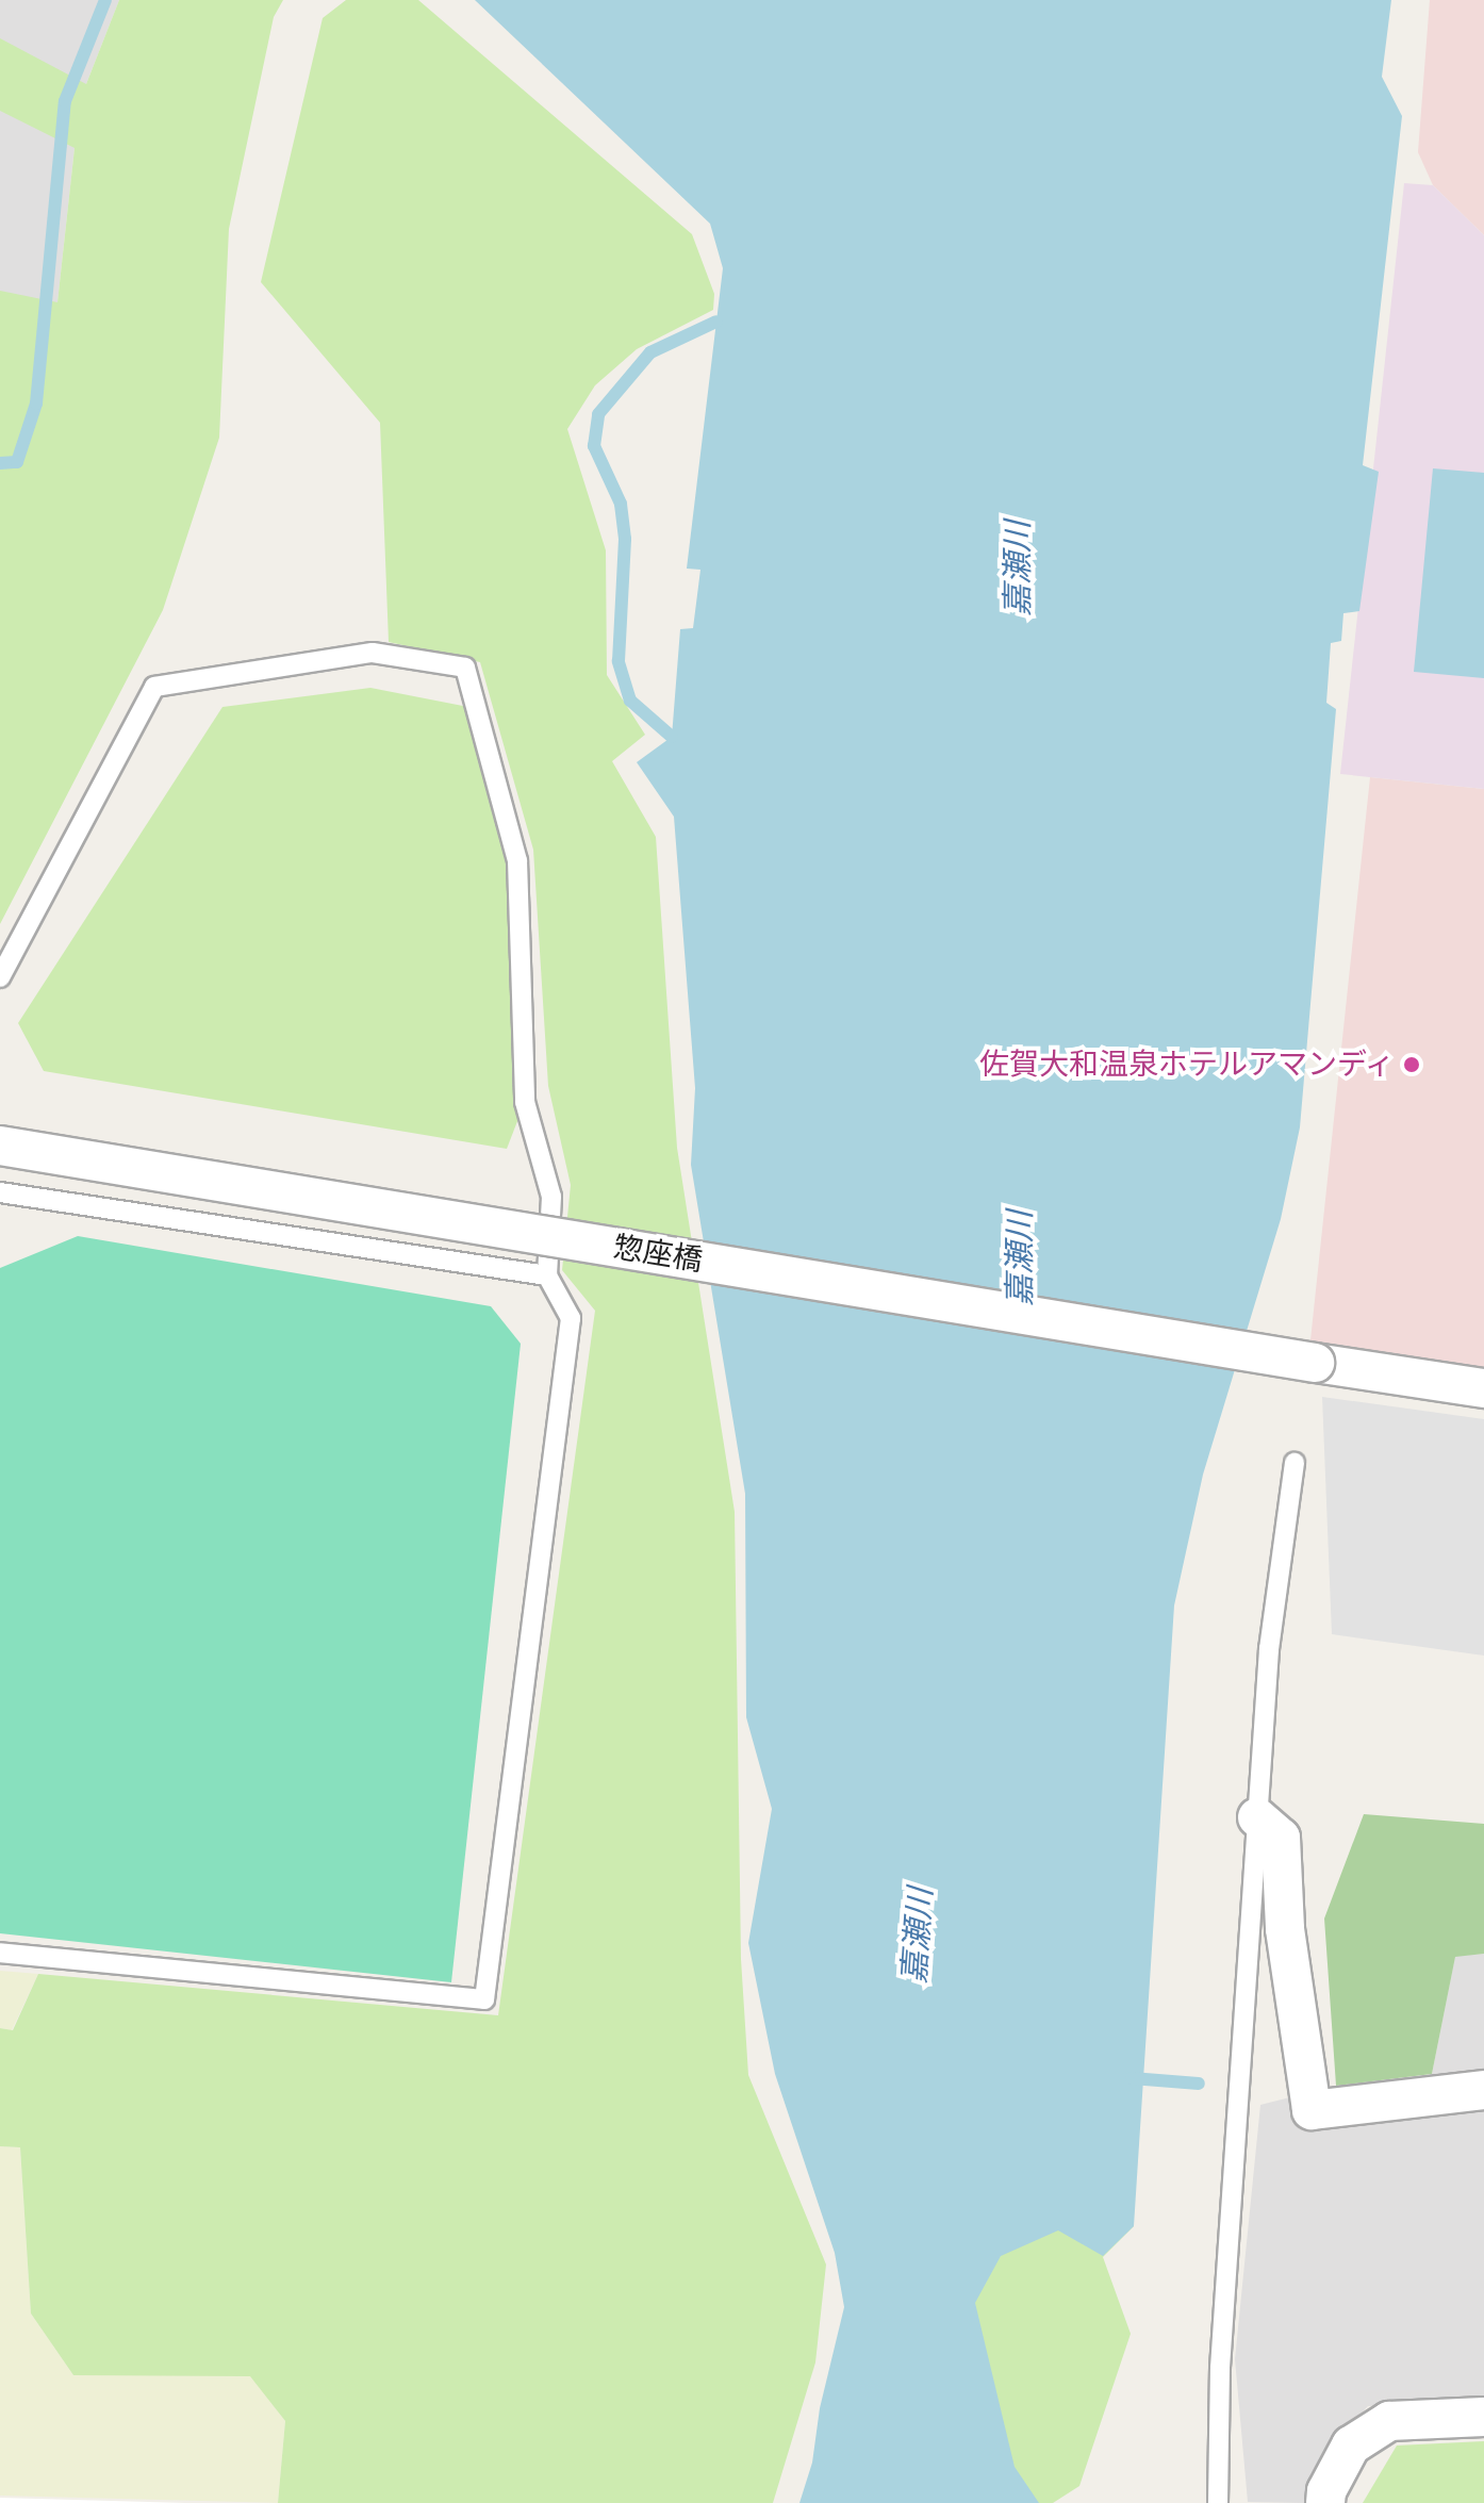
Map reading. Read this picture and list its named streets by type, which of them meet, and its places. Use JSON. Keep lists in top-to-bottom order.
{
  "streets": {
    "street": ["惣座橋"]
  },
  "water": ["嘉瀬川"],
  "places": ["佐賀大和温泉ホテルアマンディ"]
}
